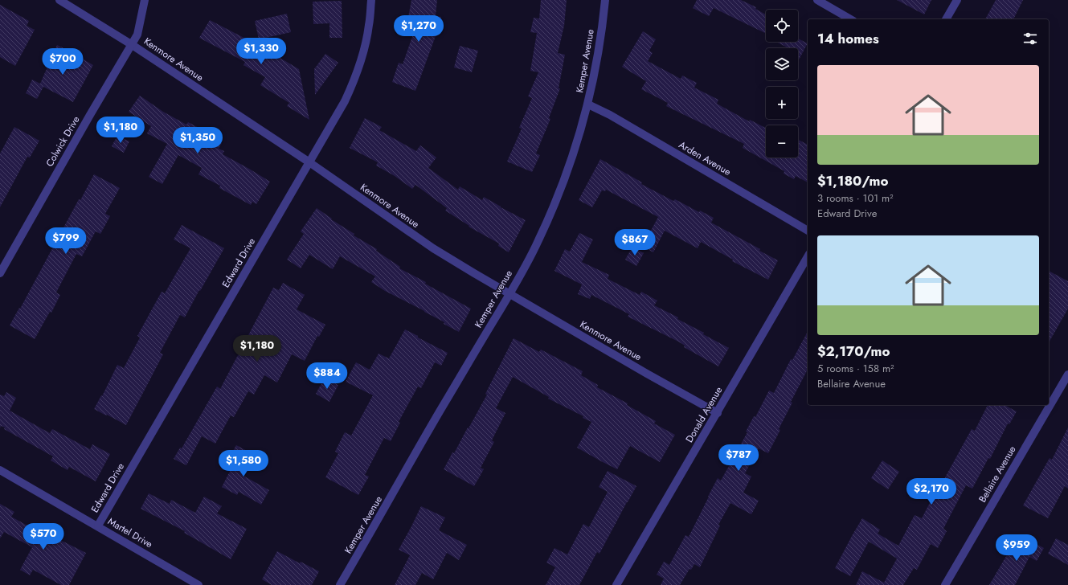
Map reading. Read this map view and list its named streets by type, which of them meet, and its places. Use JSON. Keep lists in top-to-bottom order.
{
  "streets": {
    "street": [
      "Kenmore Avenue",
      "Kemper Avenue",
      "Colwick Drive",
      "Arden Avenue",
      "Edward Drive",
      "Donald Avenue",
      "Bellaire Avenue",
      "Martel Drive"
    ]
  },
  "crossings": [
    ["Kenmore Avenue", "Kemper Avenue"],
    ["Kenmore Avenue", "Colwick Drive"],
    ["Kenmore Avenue", "Edward Drive"],
    ["Kenmore Avenue", "Donald Avenue"],
    ["Kemper Avenue", "Arden Avenue"],
    ["Edward Drive", "Martel Drive"]
  ],
  "page": {
    "map_buttons": ["+", "−"],
    "price": [
      "$1,270",
      "$1,330",
      "$700",
      "$1,180",
      "$1,350",
      "$799",
      "$867",
      "$1,180",
      "$884",
      "$787",
      "$1,580",
      "$2,170",
      "$570",
      "$959"
    ],
    "heading": "14 homes",
    "list": [
      {
        "name": "$1,180/mo",
        "note": "3 rooms · 101 m² · Edward Drive"
      },
      {
        "name": "$2,170/mo",
        "note": "5 rooms · 158 m² · Bellaire Avenue"
      }
    ]
  }
}
